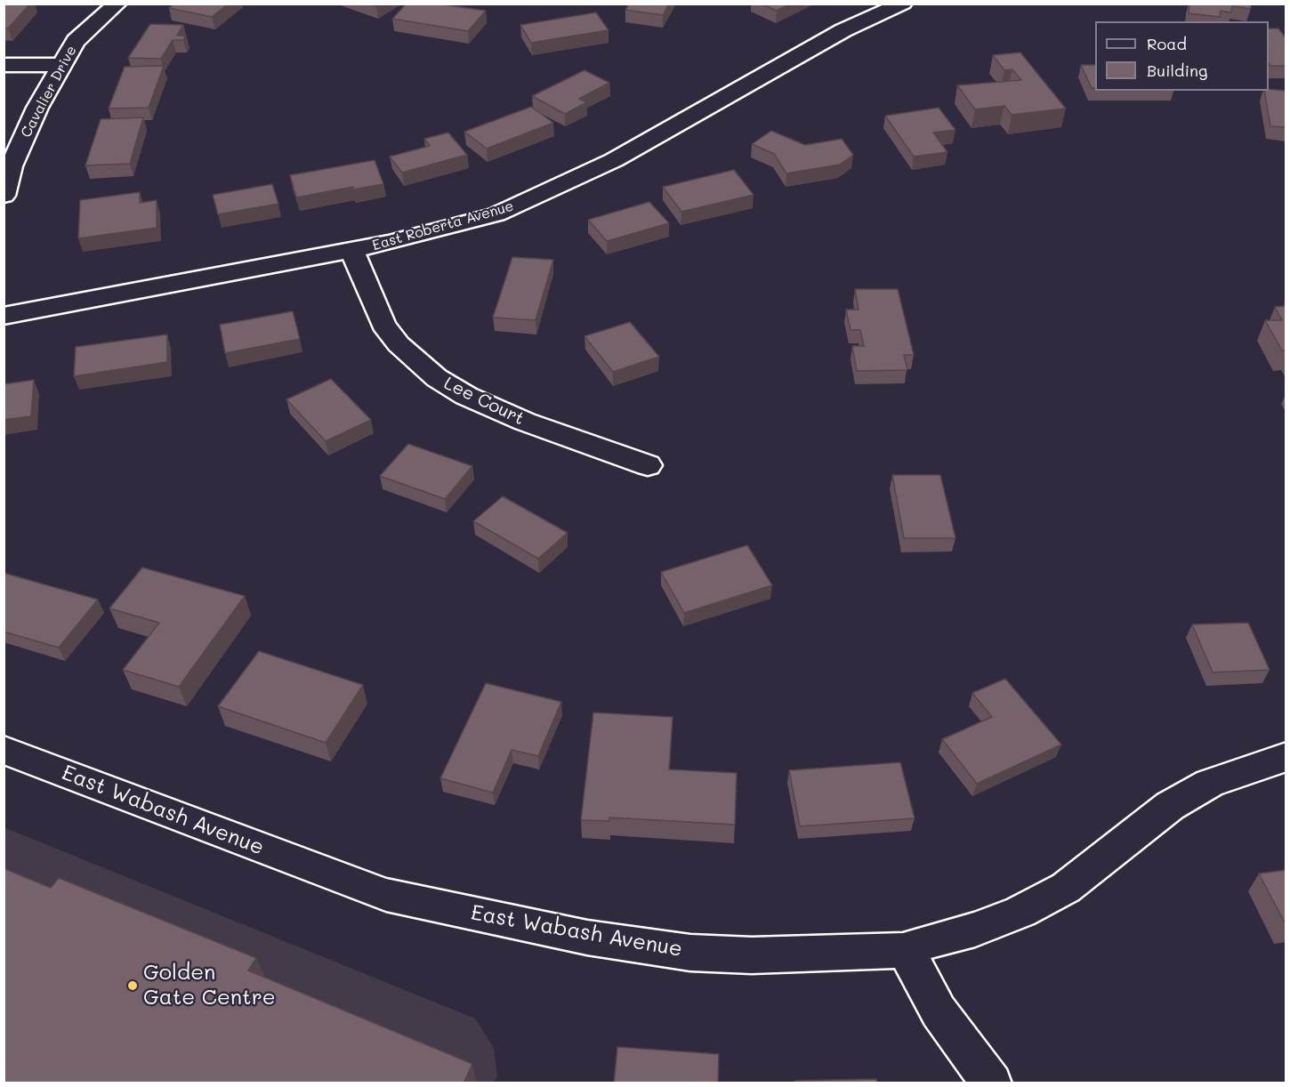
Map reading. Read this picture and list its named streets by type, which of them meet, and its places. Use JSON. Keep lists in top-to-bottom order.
{
  "streets": {
    "street": [
      "Cavalier Drive",
      "East Roberta Avenue",
      "Lee Court",
      "East Wabash Avenue"
    ]
  },
  "crossings": [
    ["East Roberta Avenue", "Lee Court"]
  ],
  "places": ["Golden Gate Centre"],
  "legend": ["Road", "Building"]
}
